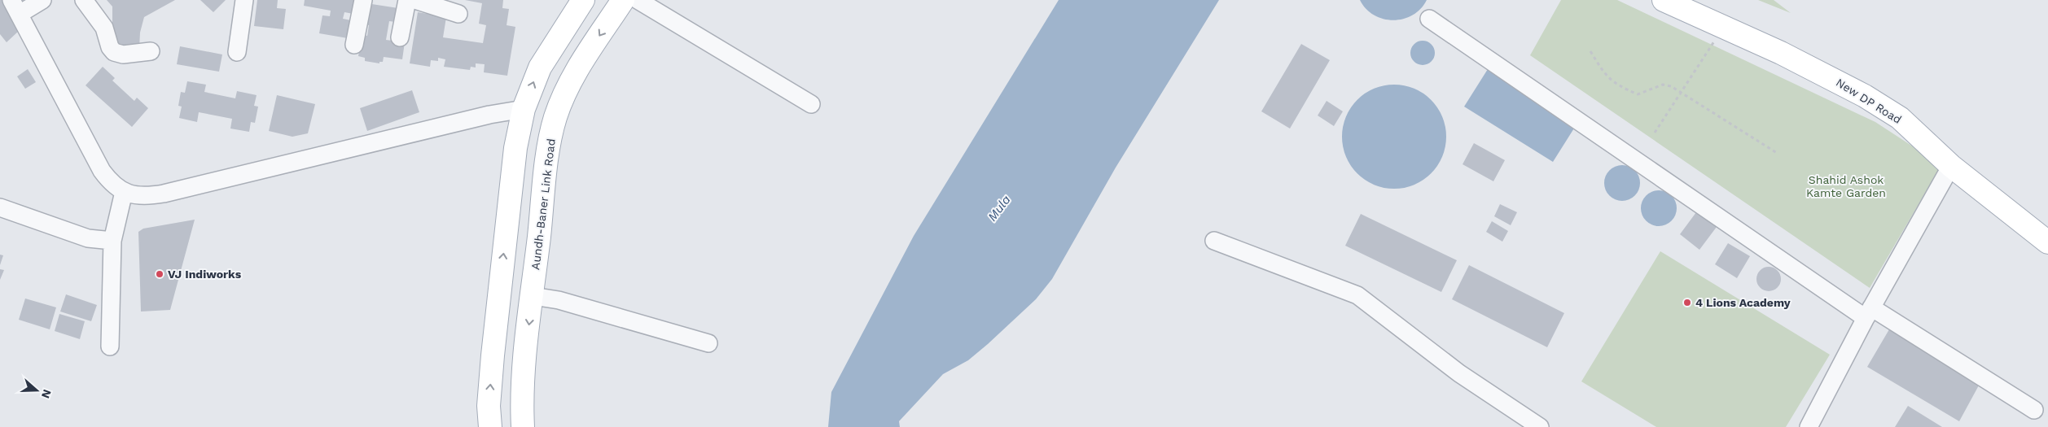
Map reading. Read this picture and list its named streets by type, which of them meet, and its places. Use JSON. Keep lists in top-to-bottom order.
{
  "streets": {
    "main road": ["New DP Road", "Aundh-Baner Link Road"]
  },
  "water": ["Mula"],
  "parks": ["Shahid Ashok Kamte Garden"],
  "places": ["VJ Indiworks", "4 Lions Academy"],
  "north": "right"
}
